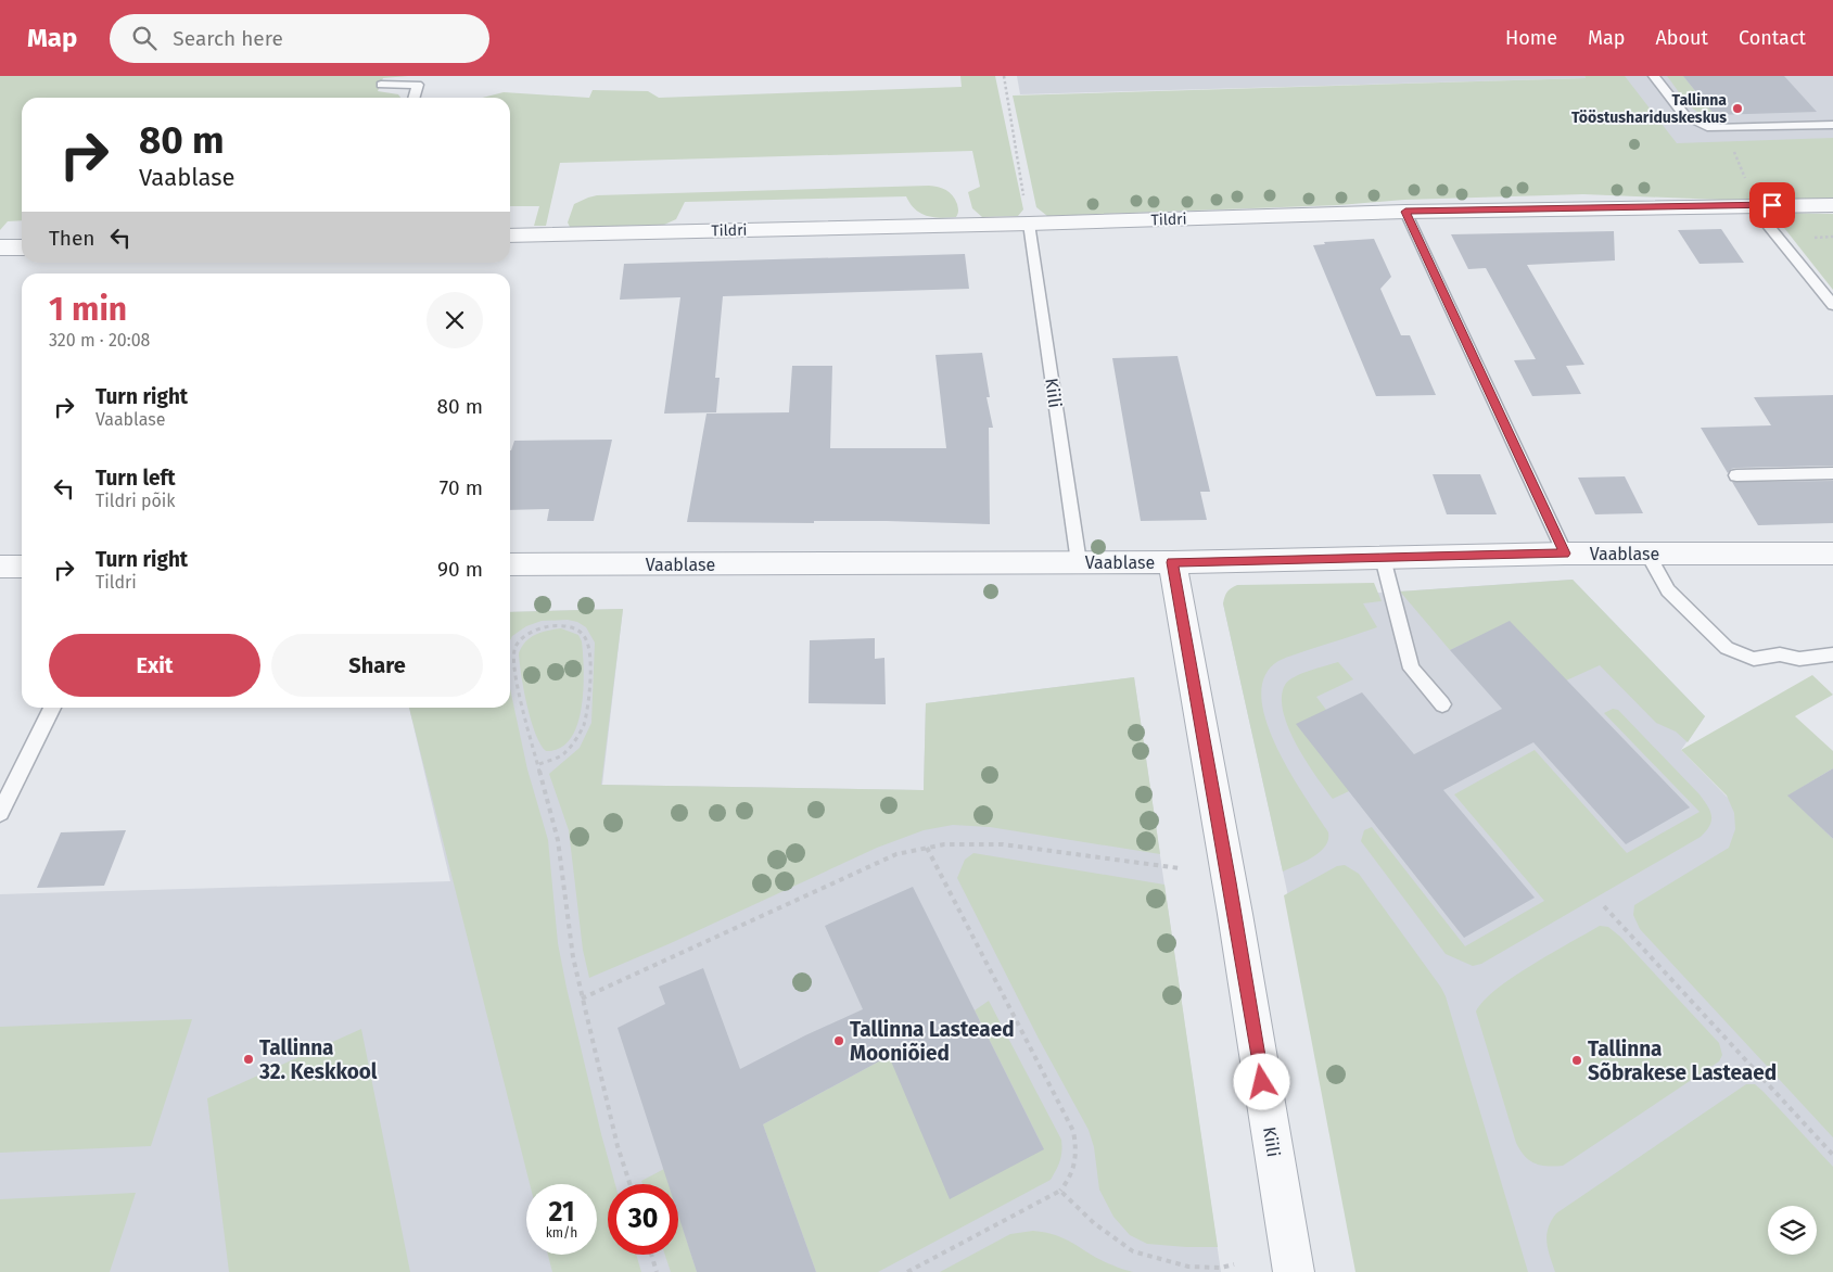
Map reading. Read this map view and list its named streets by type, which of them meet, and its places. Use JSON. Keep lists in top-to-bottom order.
{
  "streets": {
    "street": ["Tildri", "Kiili", "Vaablase"]
  },
  "crossings": [
    ["Tildri", "Kiili"],
    ["Kiili", "Vaablase"]
  ],
  "places": [
    "Tallinna Tööstushariduskeskus",
    "Tallinna Lasteaed Mooniõied",
    "Tallinna 32. Keskkool",
    "Tallinna Sõbrakese Lasteaed"
  ],
  "page": {
    "header": "Map",
    "search": "Search here",
    "nav": [
      "Home",
      "Map",
      "About",
      "Contact"
    ],
    "turn": ["80 m", "Vaablase"],
    "then": "Then",
    "heading": ["1 min", "320 m · 20:08"],
    "list": [
      {
        "name": "Turn right",
        "note": "Vaablase",
        "value": "80 m"
      },
      {
        "name": "Turn left",
        "note": "Tildri põik",
        "value": "70 m"
      },
      {
        "name": "Turn right",
        "note": "Tildri",
        "value": "90 m"
      }
    ],
    "buttons": ["Exit", "Share"],
    "speed": "21 km/h",
    "limit": "30"
  }
}
